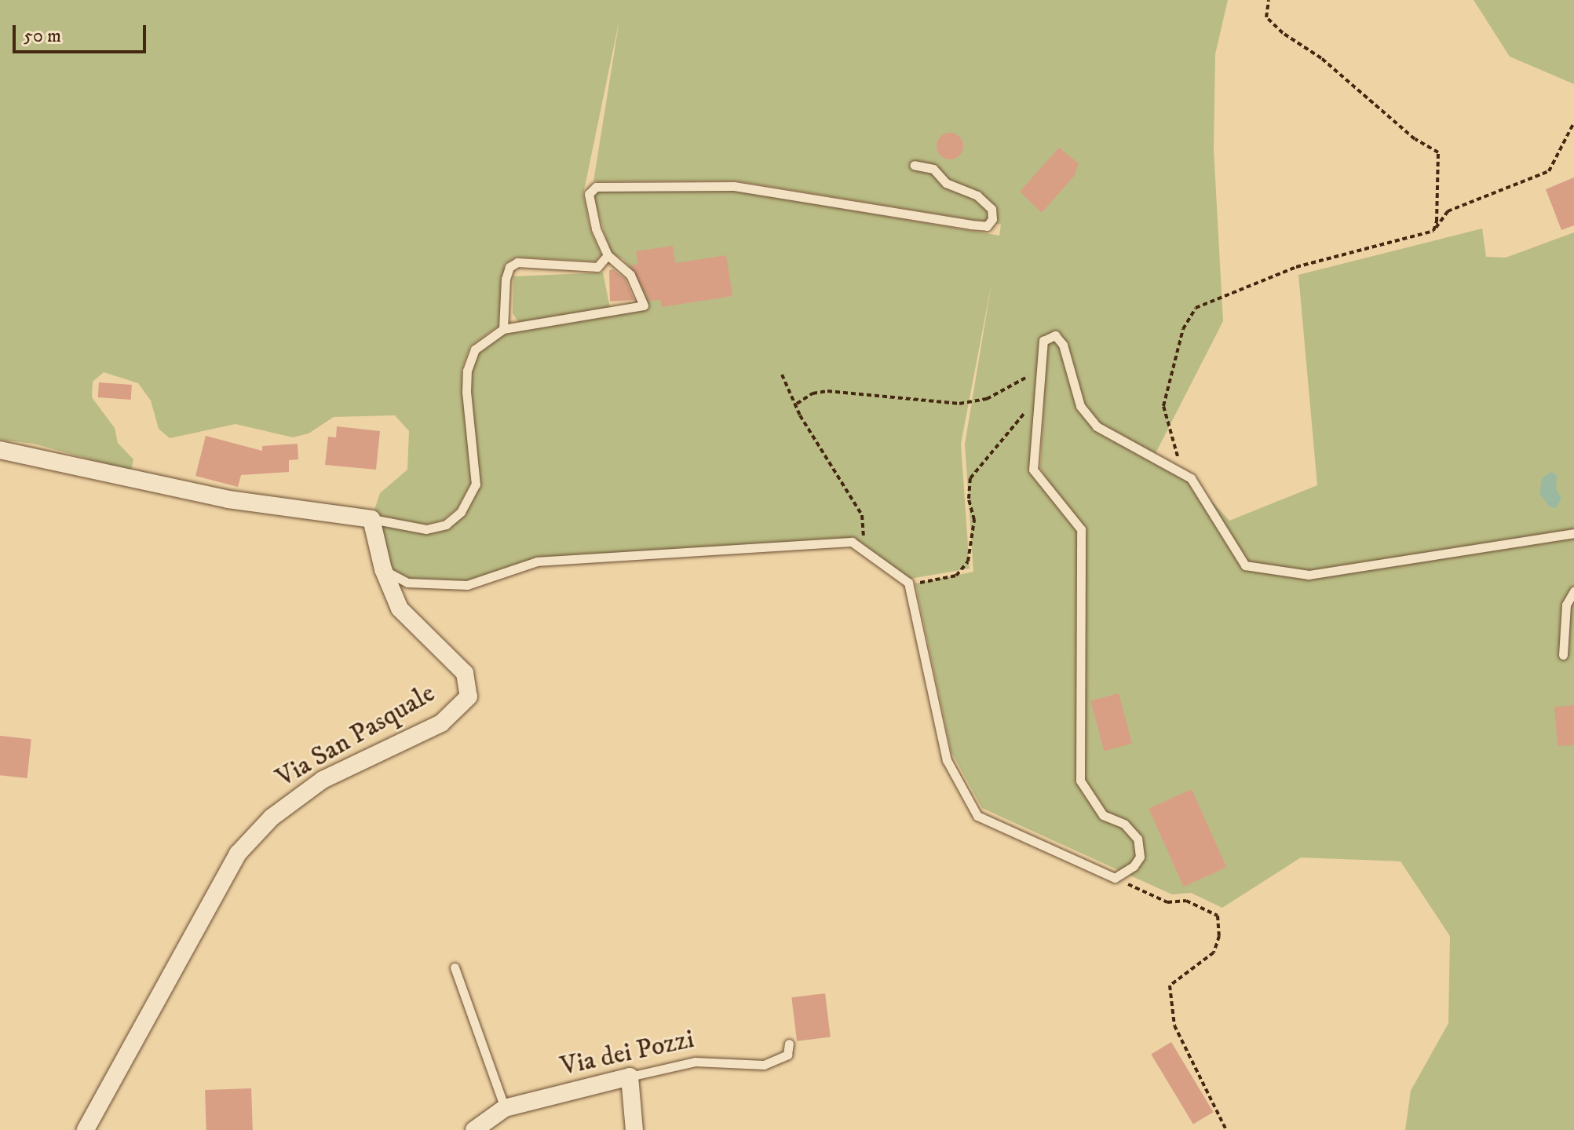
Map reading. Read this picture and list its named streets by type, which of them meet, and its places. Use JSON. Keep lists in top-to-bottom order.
{
  "streets": {
    "street": ["Via San Pasquale", "Via dei Pozzi"]
  },
  "scale_bar": "50 m"
}
